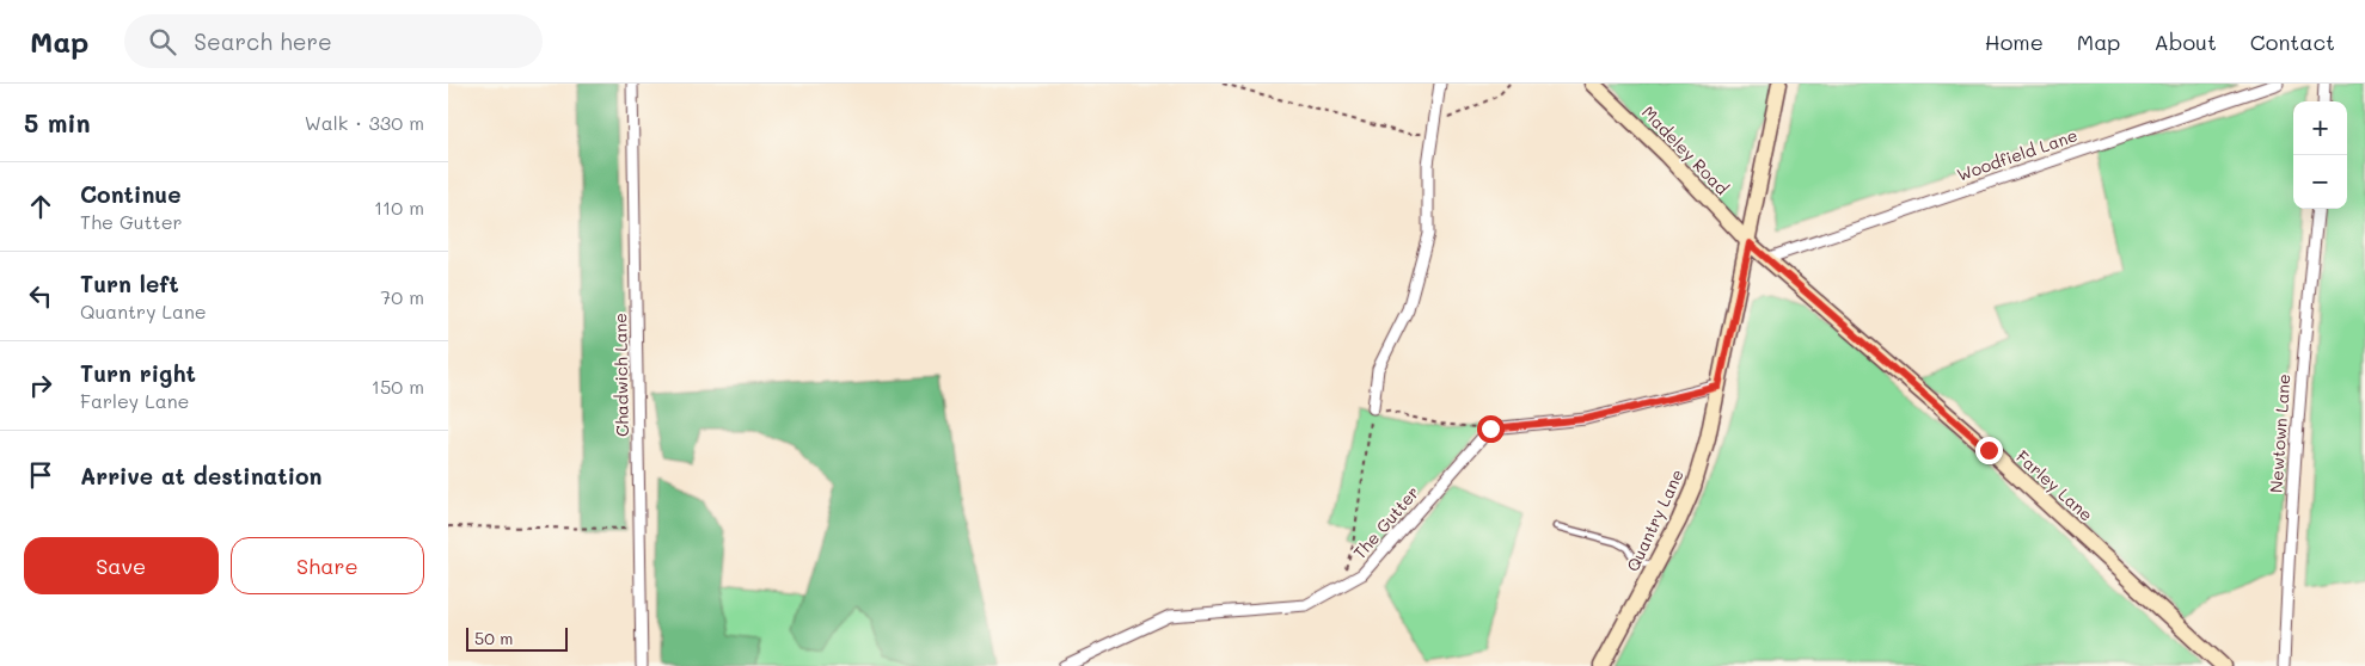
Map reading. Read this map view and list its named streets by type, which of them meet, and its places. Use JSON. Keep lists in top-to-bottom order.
{
  "streets": {
    "street": [
      "Madeley Road",
      "Woodfield Lane",
      "Chadwich Lane",
      "Newtown Lane",
      "Farley Lane",
      "Quantry Lane",
      "The Gutter"
    ]
  },
  "crossings": [
    ["Madeley Road", "Farley Lane"],
    ["Madeley Road", "Quantry Lane"],
    ["Woodfield Lane", "Farley Lane"],
    ["Farley Lane", "Quantry Lane"]
  ],
  "scale_bar": "50 m",
  "page": {
    "header": "Map",
    "search": "Search here",
    "nav": [
      "Home",
      "Map",
      "About",
      "Contact"
    ],
    "heading": ["5 min", "Walk · 330 m"],
    "map_buttons": ["+", "−"],
    "list": [
      ["Continue", "The Gutter", "110 m"],
      ["Turn left", "Quantry Lane", "70 m"],
      ["Turn right", "Farley Lane", "150 m"],
      "Arrive at destination"
    ],
    "buttons": ["Save", "Share"],
    "scale": "50 m"
  }
}
